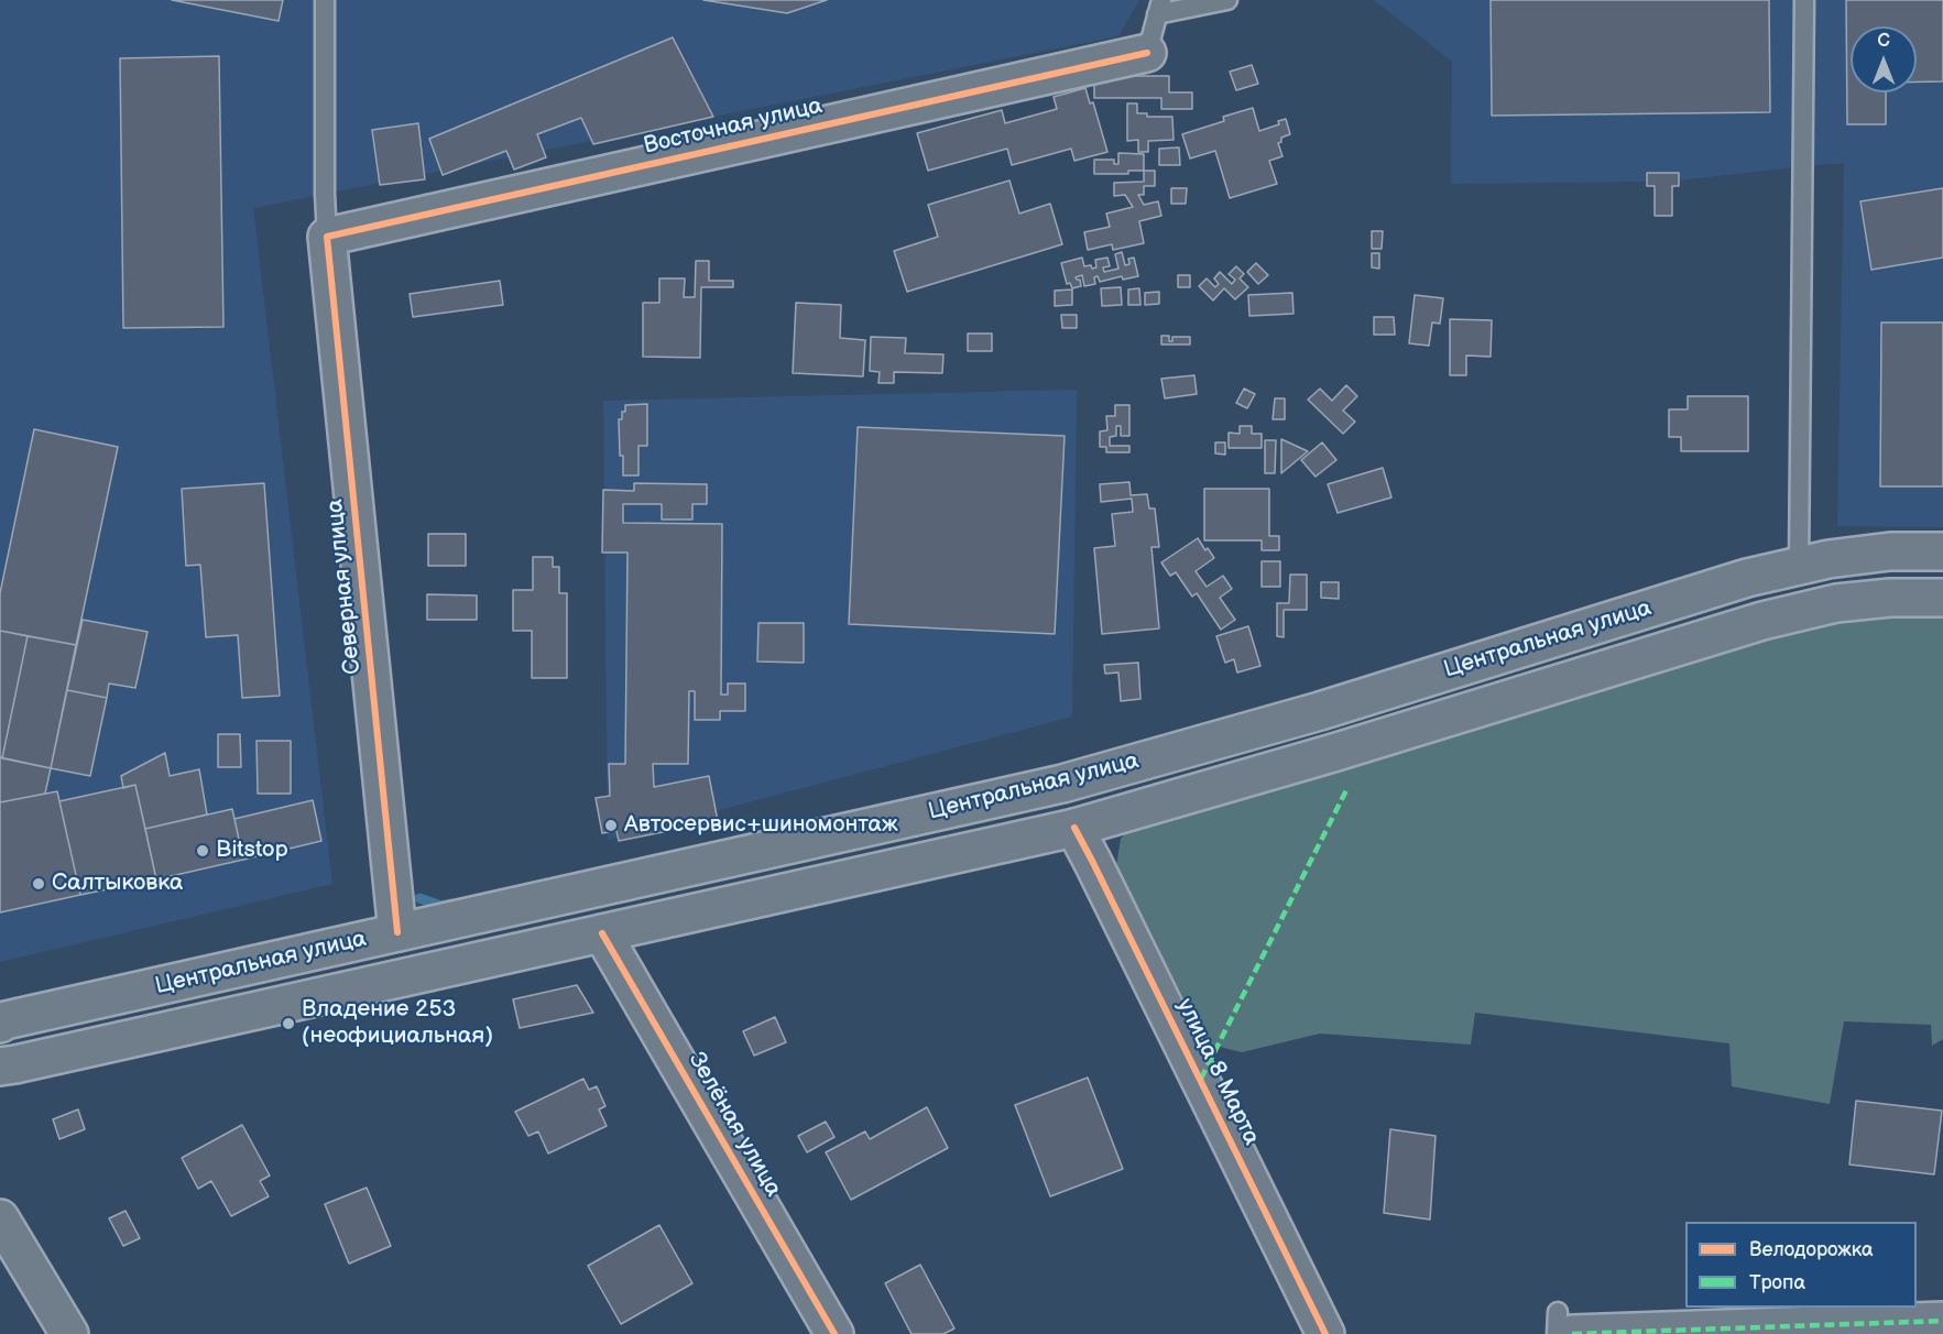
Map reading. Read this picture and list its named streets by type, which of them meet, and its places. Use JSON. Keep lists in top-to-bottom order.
{
  "streets": {
    "main road": [
      "Восточная улица",
      "Северная улица",
      "Центральная улица",
      "улица 8 Марта",
      "Зелёная улица"
    ]
  },
  "crossings": [
    ["Восточная улица", "Северная улица"],
    ["Северная улица", "Центральная улица"],
    ["Центральная улица", "улица 8 Марта"],
    ["Центральная улица", "Зелёная улица"]
  ],
  "places": [
    "Автосервис+шиномонтаж",
    "Bitstop",
    "Салтыковка",
    "Владение 253 (неофициальная)"
  ],
  "legend": ["Велодорожка", "Тропа"],
  "north": "top"
}
